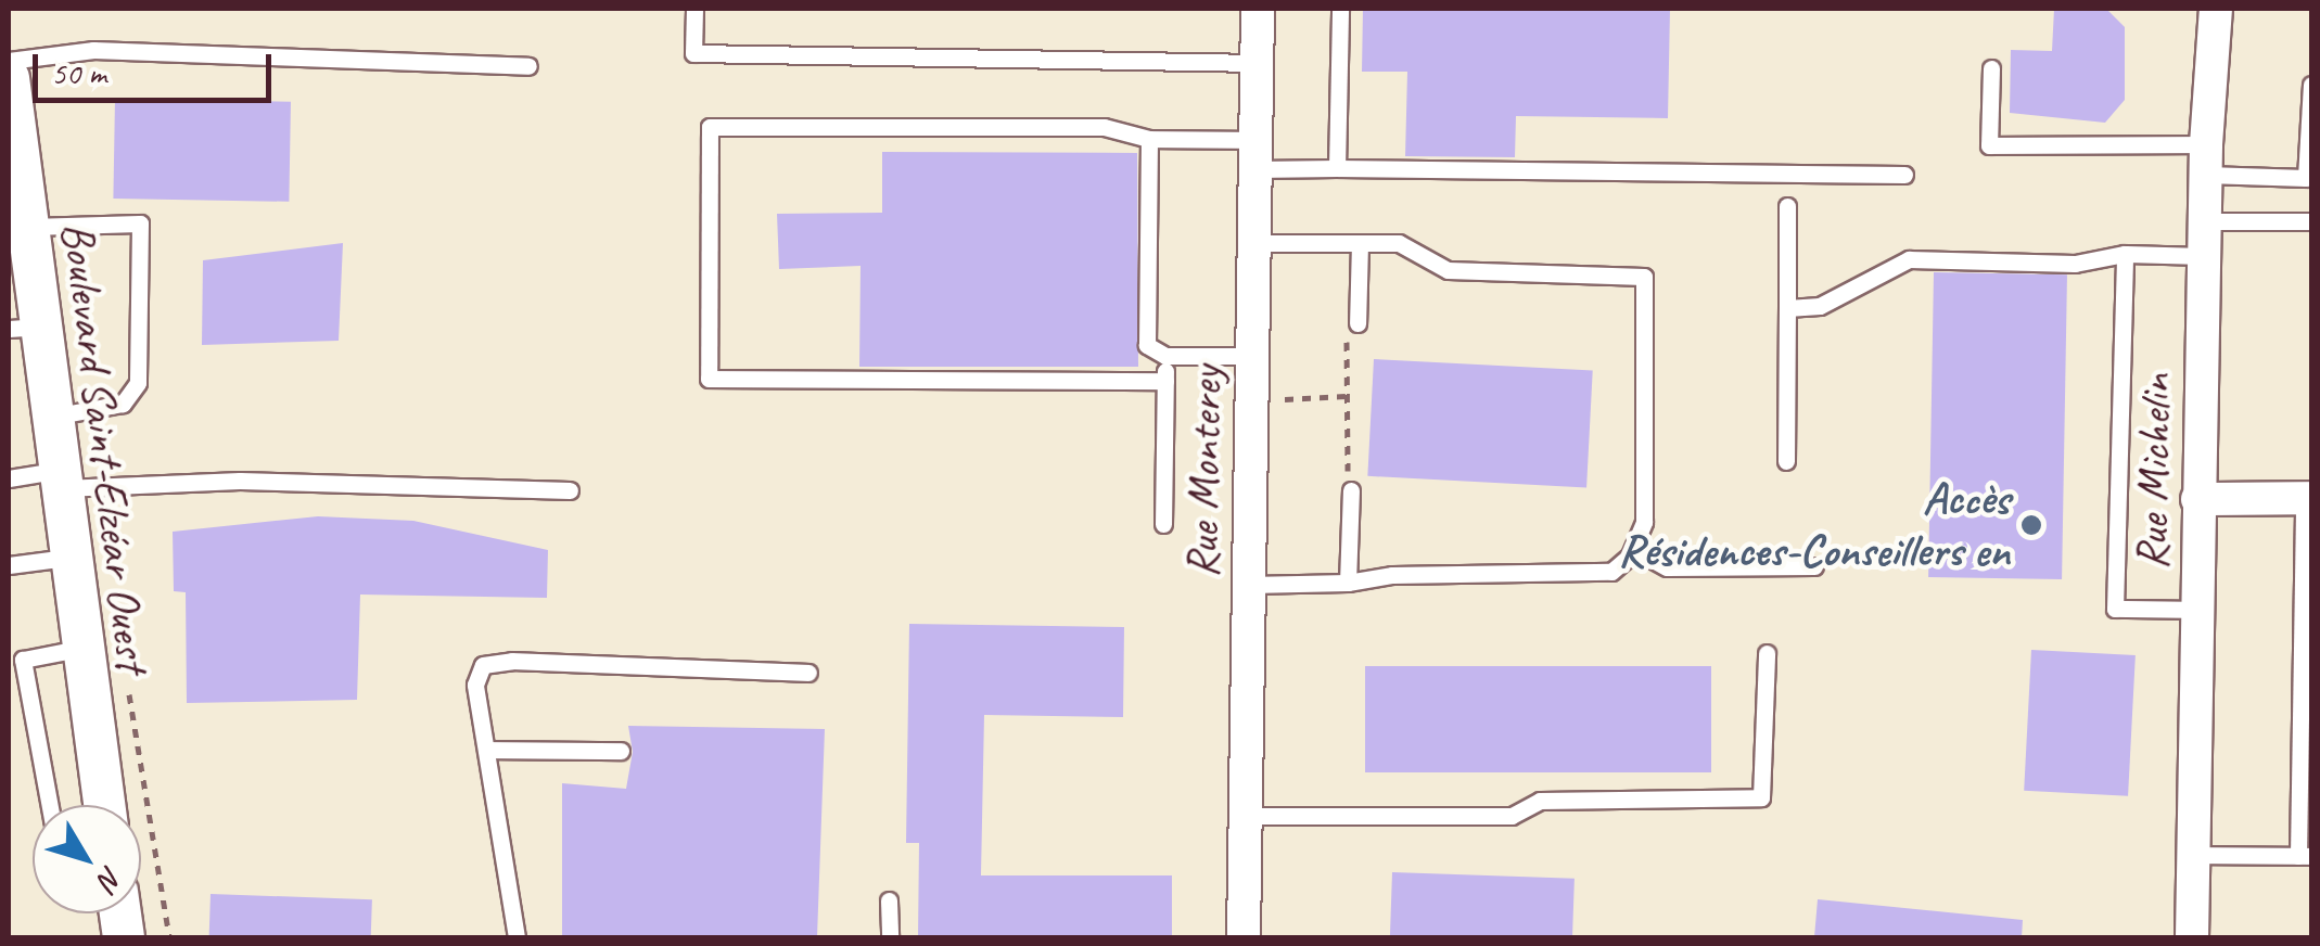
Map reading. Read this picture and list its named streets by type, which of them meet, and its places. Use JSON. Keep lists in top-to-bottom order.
{
  "streets": {
    "street": ["Boulevard Saint-Elzéar Ouest", "Rue Monterey", "Rue Michelin"]
  },
  "places": ["Accès Résidences-Conseillers en"],
  "scale_bar": "50 m",
  "north": "bottom right"
}
